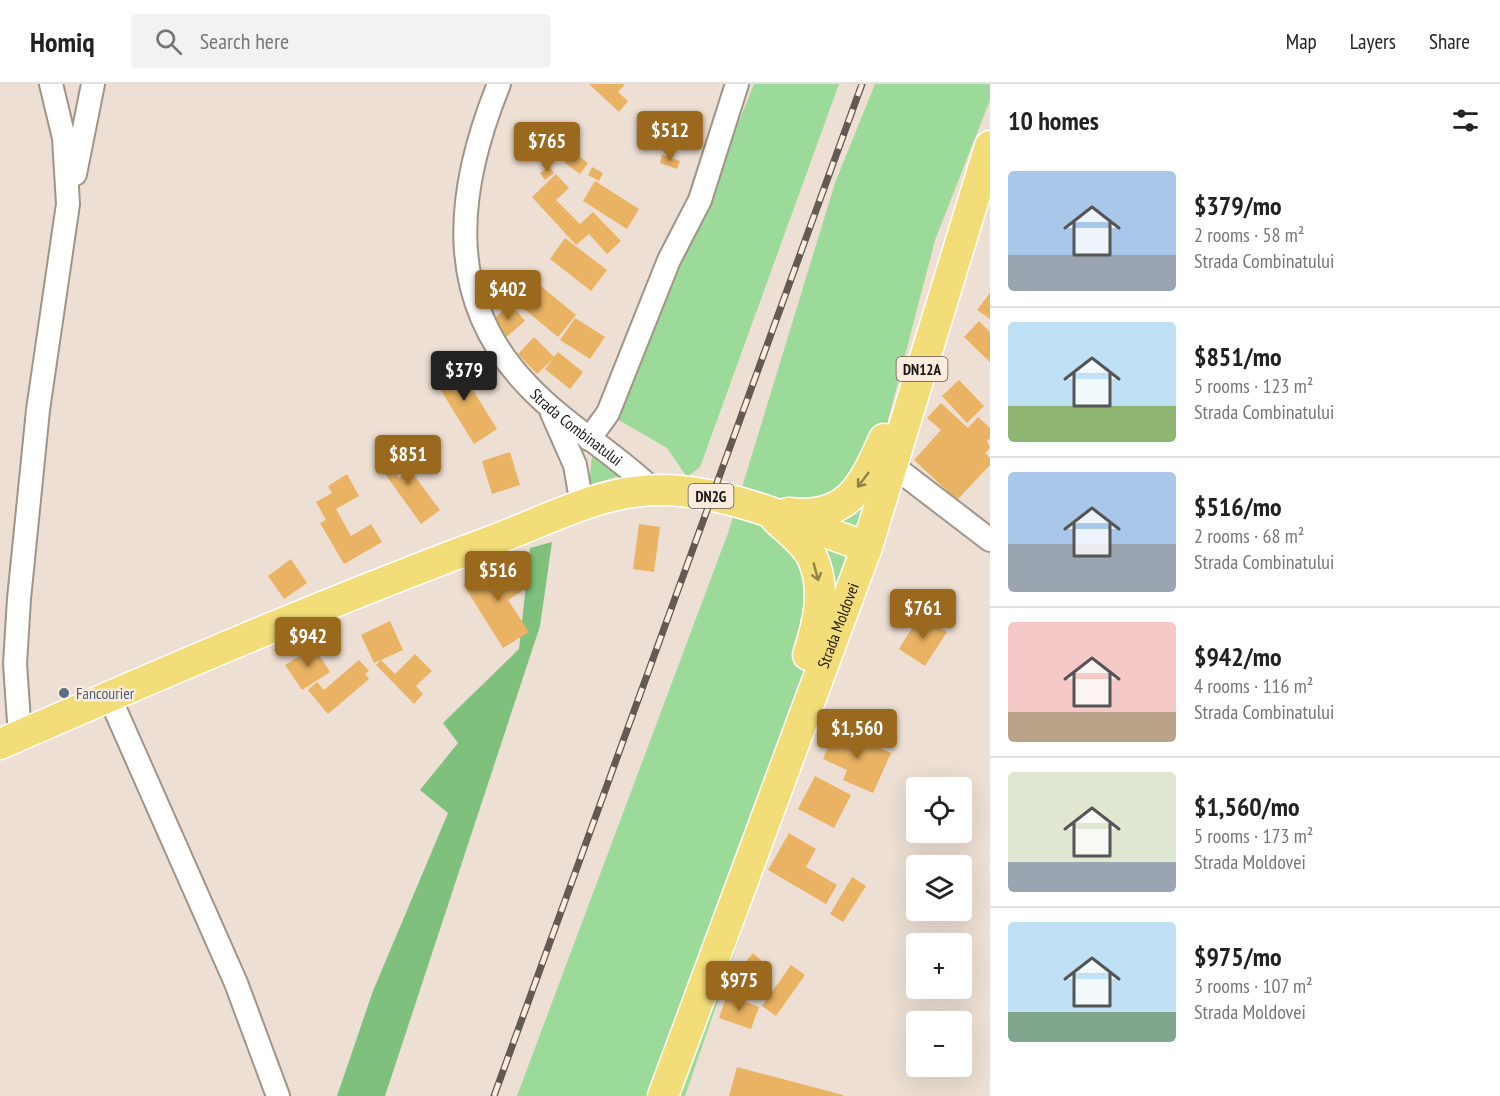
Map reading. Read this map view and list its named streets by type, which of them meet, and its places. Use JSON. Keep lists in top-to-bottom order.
{
  "streets": {
    "main road": ["DN12A", "DN2G", "Strada Moldovei"],
    "street": ["Strada Combinatului"]
  },
  "crossings": [
    ["Strada Combinatului", "DN2G"],
    ["DN2G", "Strada Moldovei"]
  ],
  "places": ["Fancourier"],
  "page": {
    "header": "Homiq",
    "search": "Search here",
    "nav": ["Map", "Layers", "Share"],
    "heading": "10 homes",
    "price": [
      "$512",
      "$765",
      "$402",
      "$379",
      "$851",
      "$516",
      "$761",
      "$942",
      "$1,560",
      "$975"
    ],
    "list": [
      {
        "name": "$379/mo",
        "note": "2 rooms · 58 m² · Strada Combinatului"
      },
      {
        "name": "$851/mo",
        "note": "5 rooms · 123 m² · Strada Combinatului"
      },
      {
        "name": "$516/mo",
        "note": "2 rooms · 68 m² · Strada Combinatului"
      },
      {
        "name": "$942/mo",
        "note": "4 rooms · 116 m² · Strada Combinatului"
      },
      {
        "name": "$1,560/mo",
        "note": "5 rooms · 173 m² · Strada Moldovei"
      },
      {
        "name": "$975/mo",
        "note": "3 rooms · 107 m² · Strada Moldovei"
      }
    ],
    "map_buttons": ["+", "−"]
  }
}
